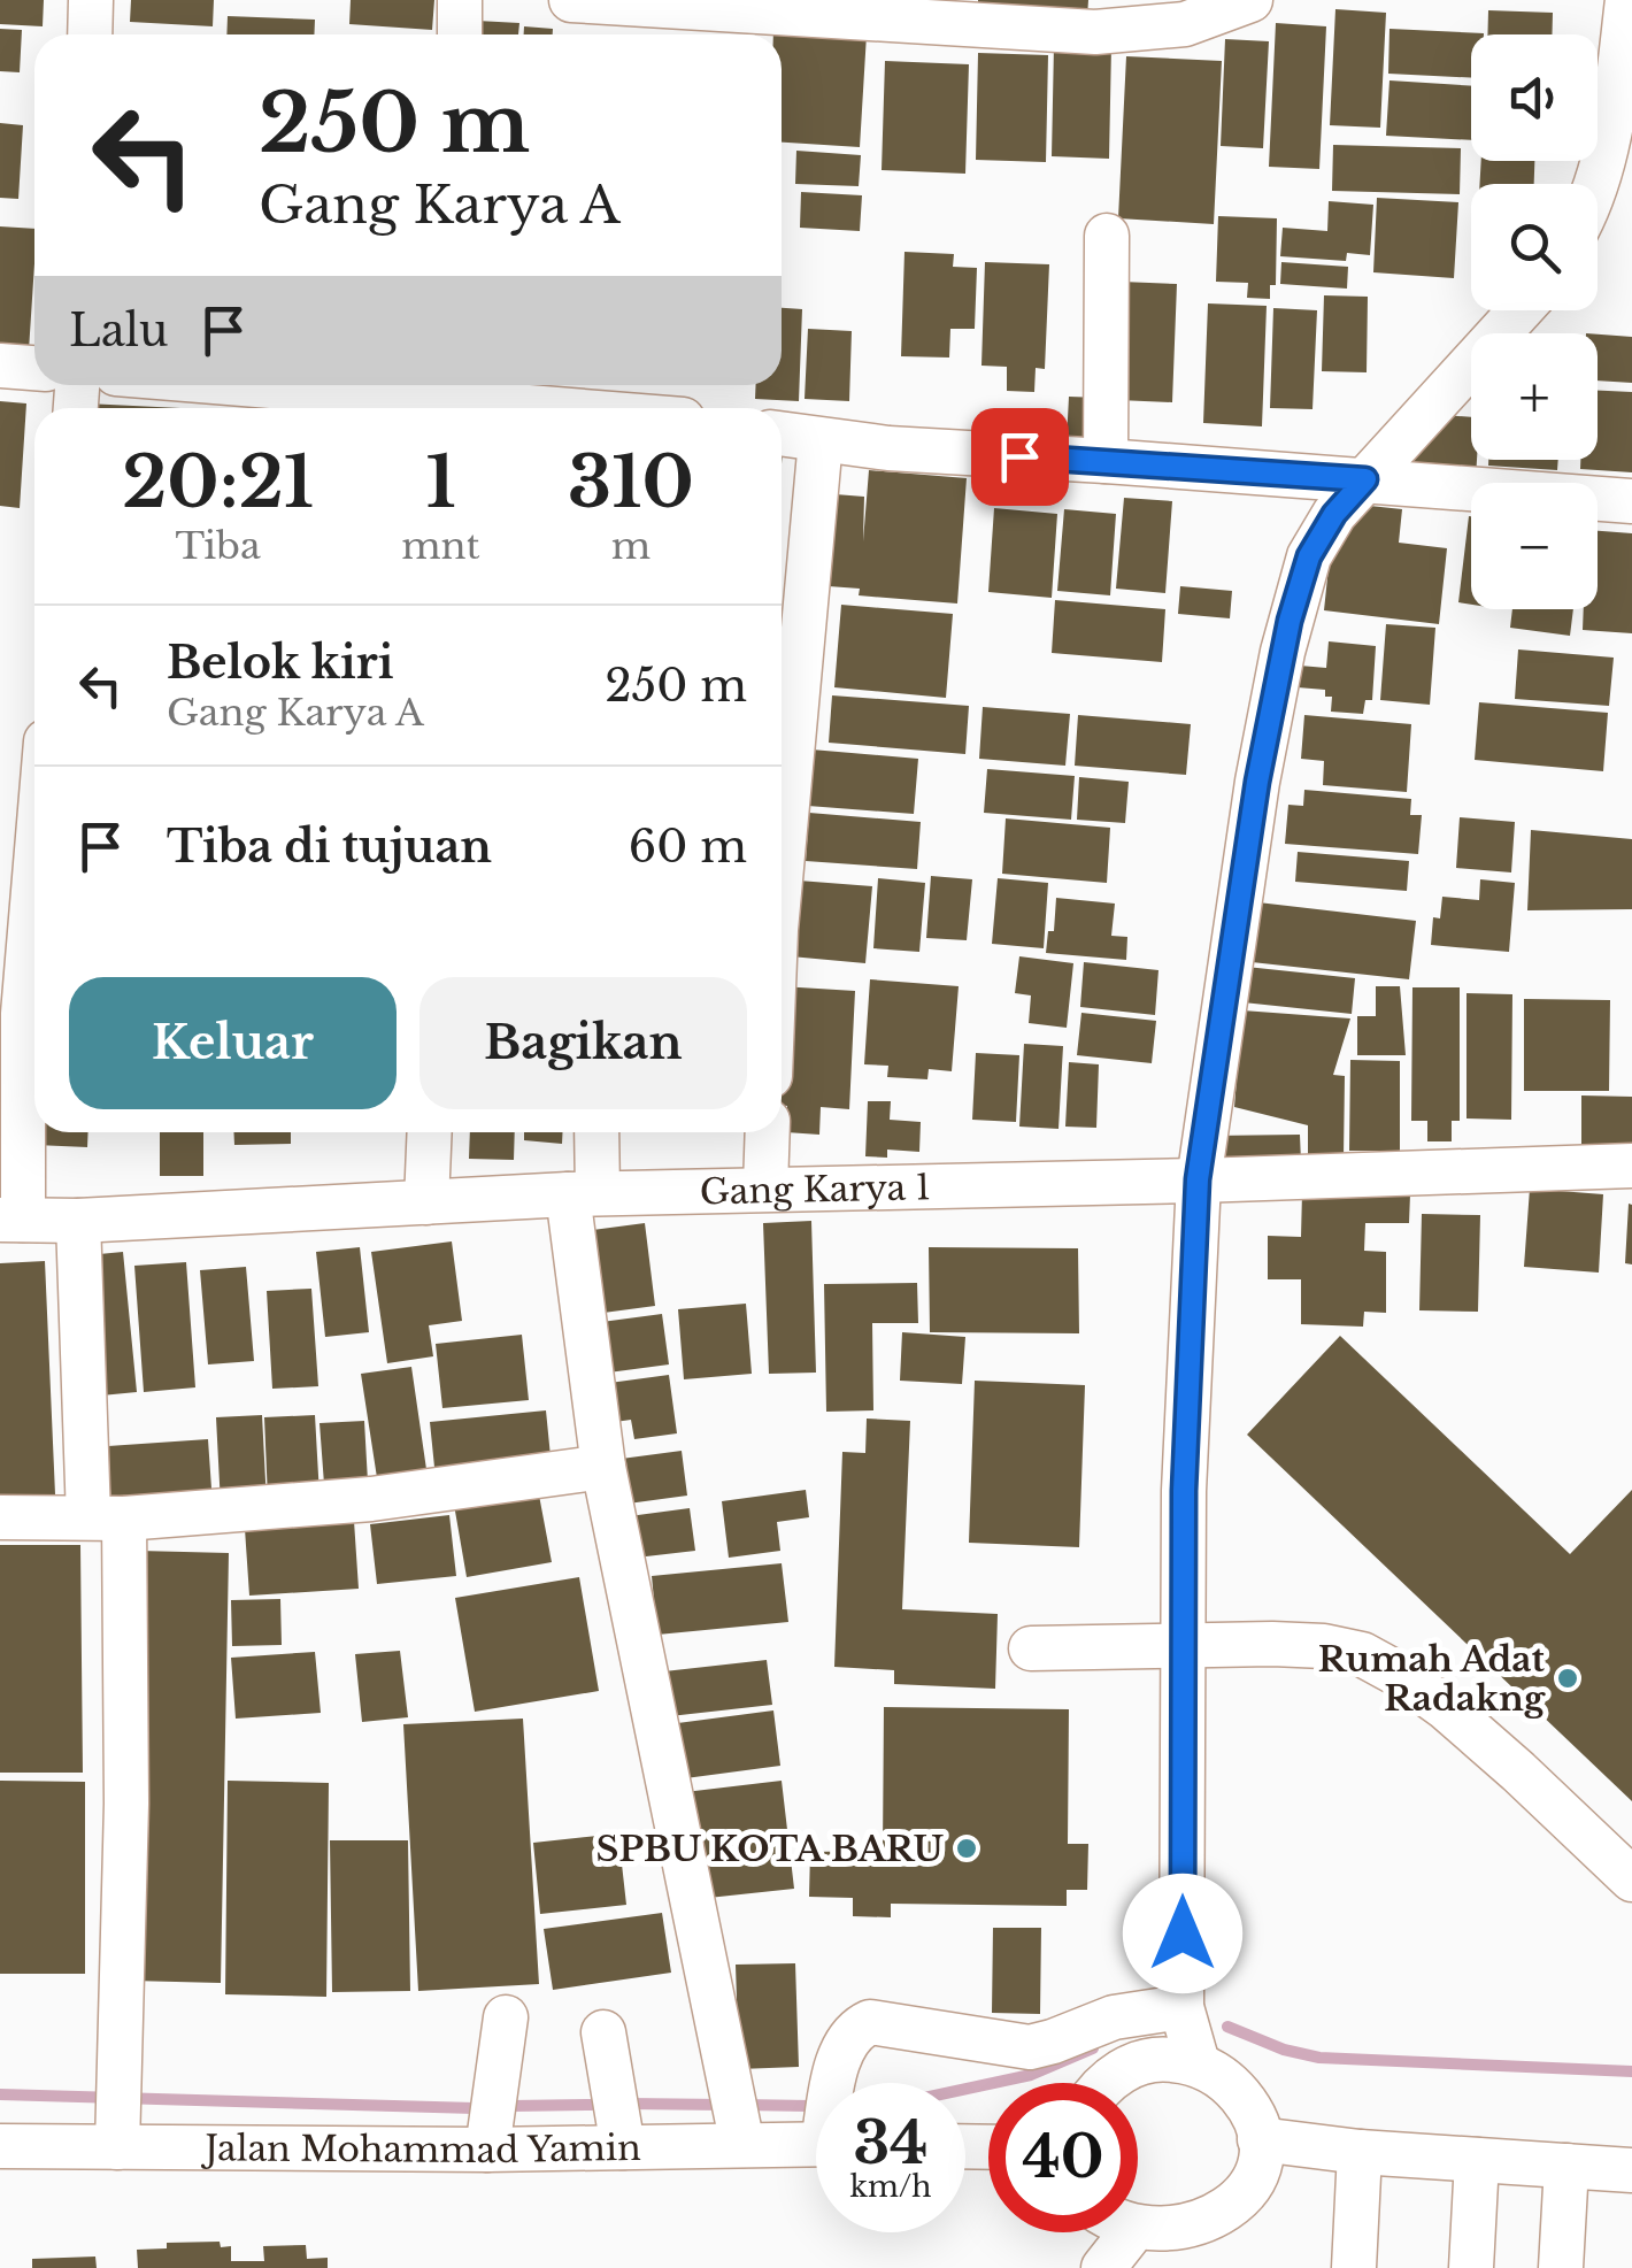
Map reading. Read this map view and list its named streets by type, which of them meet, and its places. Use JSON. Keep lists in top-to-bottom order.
{
  "streets": {
    "street": ["Gang Karya 1", "Jalan Mohammad Yamin"]
  },
  "places": ["Rumah Adat Radakng", "SPBU KOTA BARU"],
  "page": {
    "map_buttons": ["+", "−"],
    "turn": ["250 m", "Gang Karya A"],
    "then": "Lalu",
    "eta": [
      "20:21",
      "Tiba",
      "1",
      "mnt",
      "310",
      "m"
    ],
    "list": [
      {
        "name": "Belok kiri",
        "note": "Gang Karya A",
        "value": "250 m"
      },
      {
        "name": "Tiba di tujuan",
        "value": "60 m"
      }
    ],
    "buttons": ["Keluar", "Bagikan"],
    "speed": "34 km/h",
    "limit": "40"
  }
}
